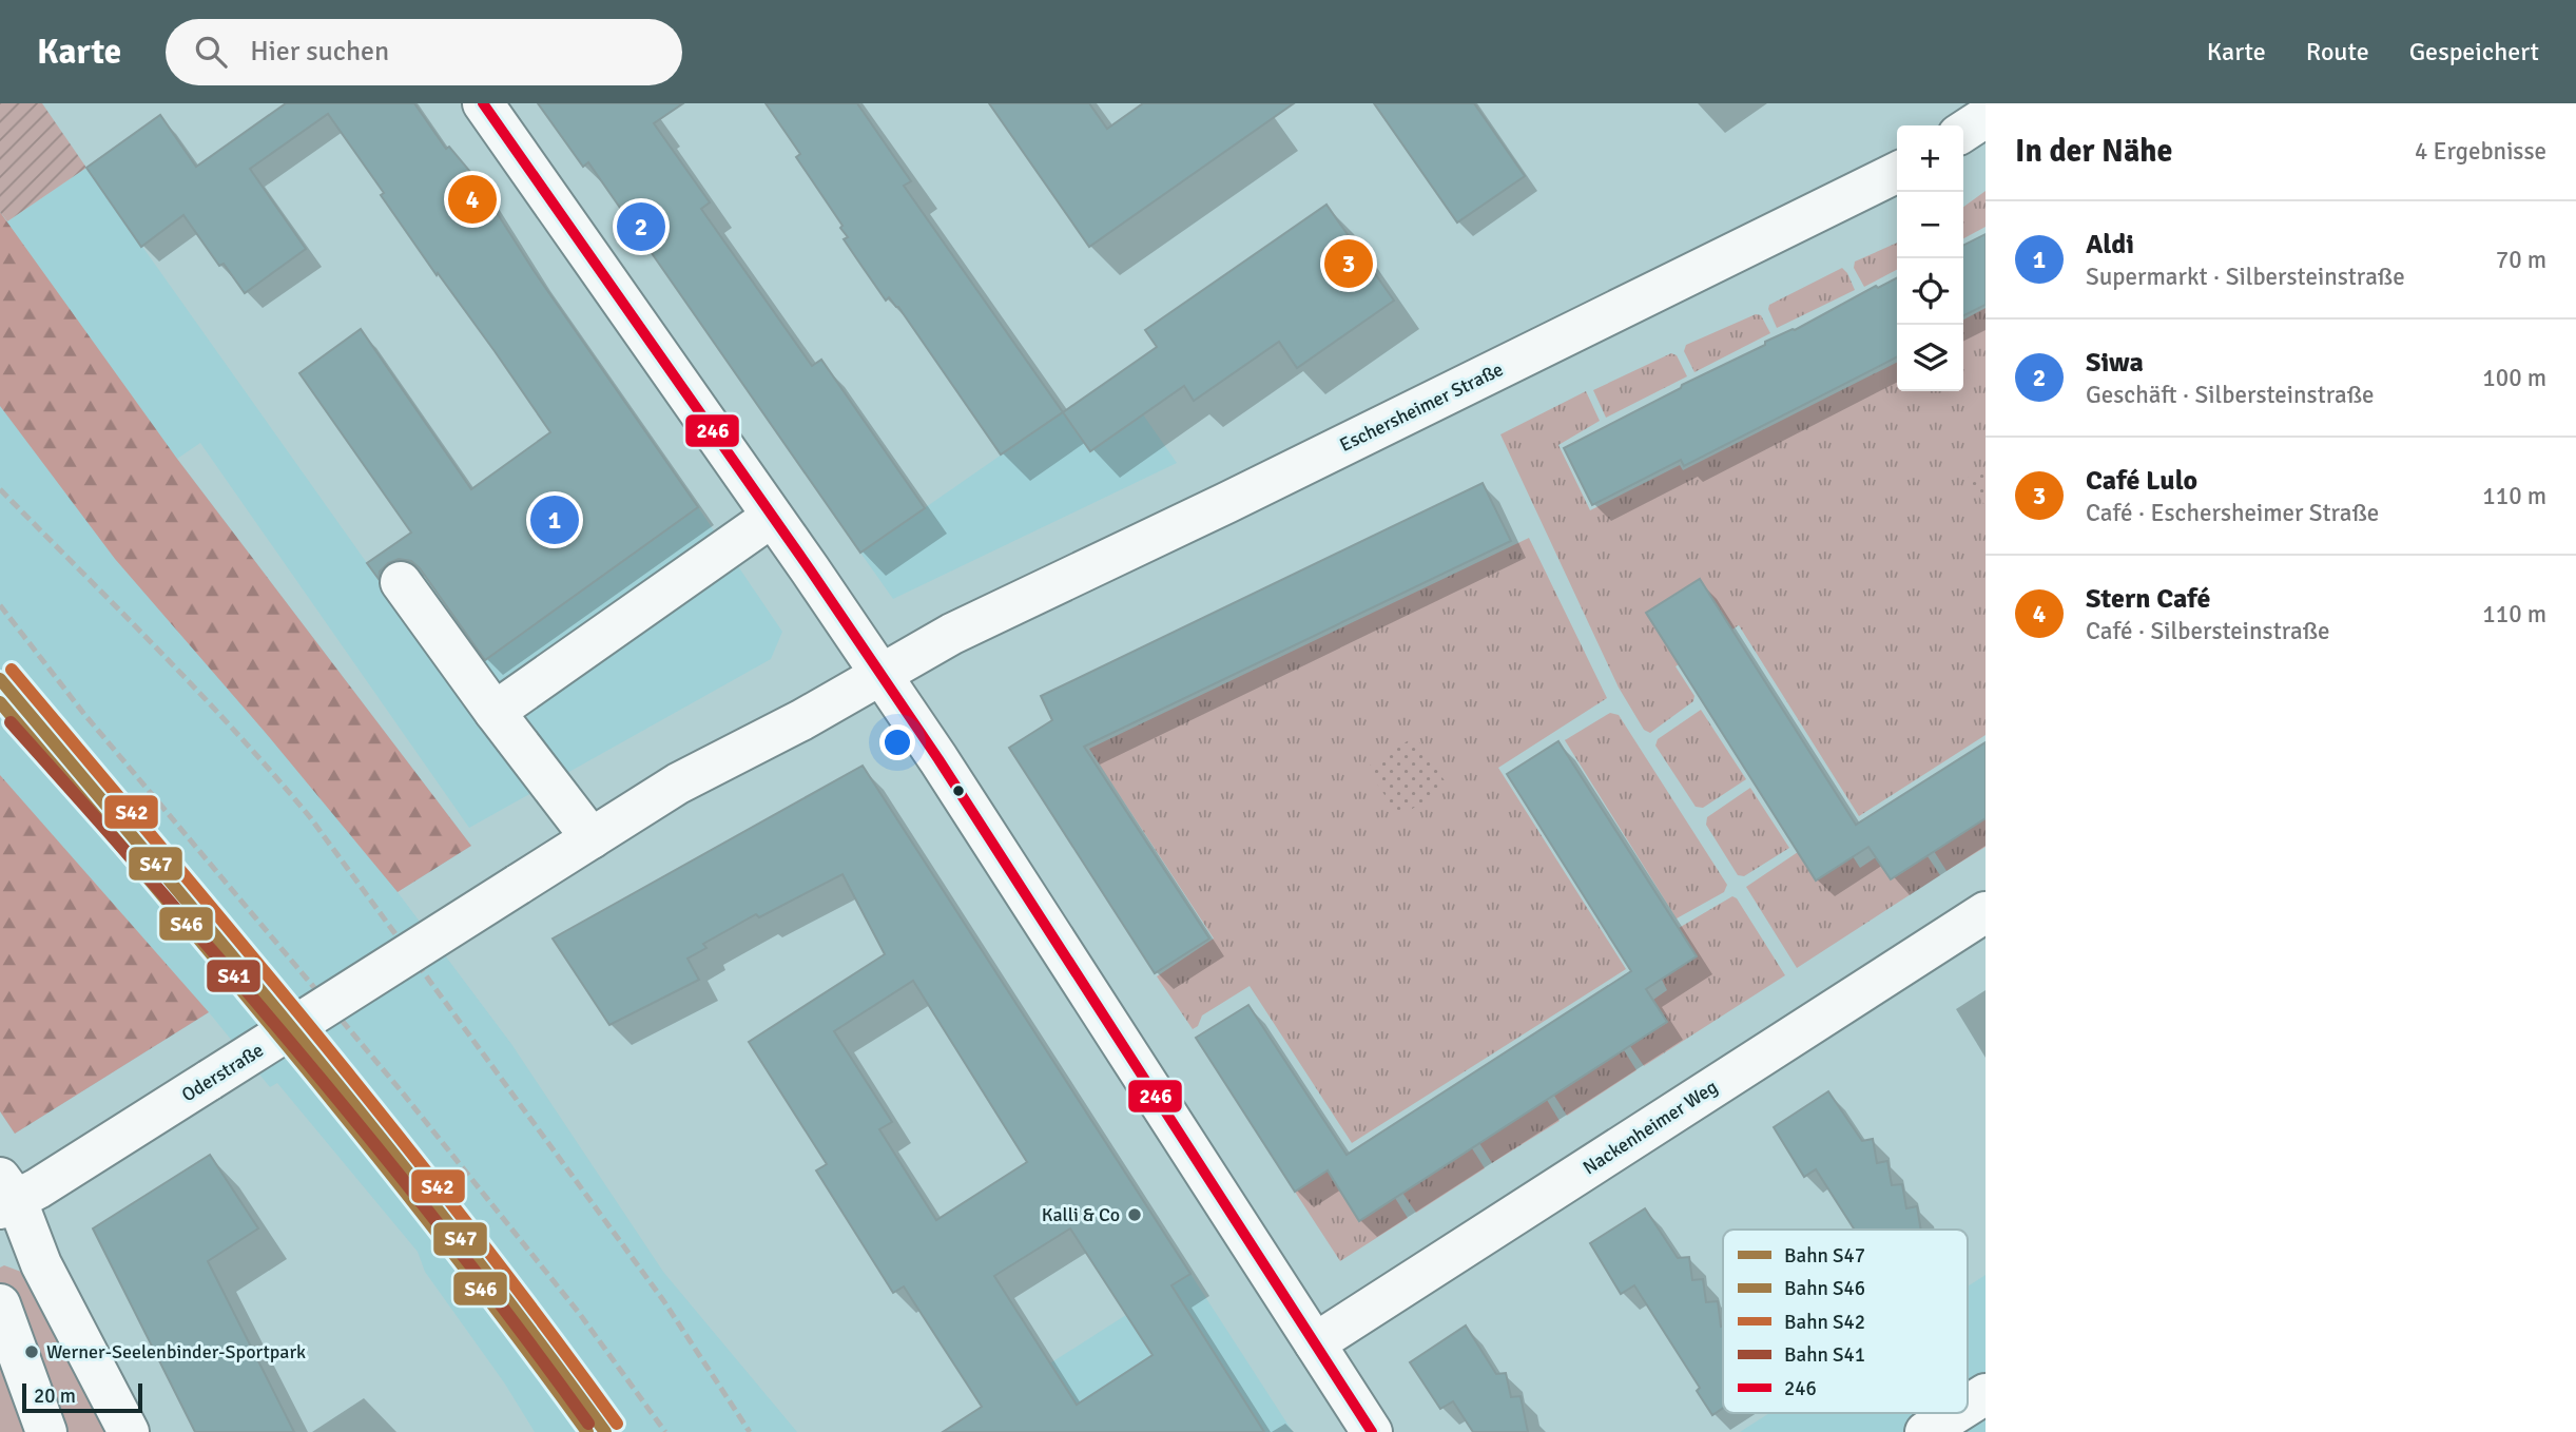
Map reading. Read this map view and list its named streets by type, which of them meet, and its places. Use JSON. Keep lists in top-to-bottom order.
{
  "streets": {
    "street": ["Eschersheimer Straße", "Oderstraße", "Nackenheimer Weg"]
  },
  "crossings": [
    ["Eschersheimer Straße", "Oderstraße"]
  ],
  "places": ["Kalli & Co", "Werner-Seelenbinder-Sportpark"],
  "lines": [
    "transit line 246",
    "rail line S42",
    "rail line S47",
    "rail line S46",
    "rail line S41"
  ],
  "legend": [
    "Bahn S47",
    "Bahn S46",
    "Bahn S42",
    "Bahn S41",
    "246"
  ],
  "scale_bar": "20 m",
  "page": {
    "header": "Karte",
    "search": "Hier suchen",
    "nav": ["Karte", "Route", "Gespeichert"],
    "heading": ["In der Nähe", "4 Ergebnisse"],
    "map_buttons": ["+", "−"],
    "pins": [
      "4",
      "2",
      "3",
      "1"
    ],
    "list": [
      {
        "mark": "1",
        "name": "Aldi",
        "note": "Supermarkt · Silbersteinstraße",
        "value": "70 m"
      },
      {
        "mark": "2",
        "name": "Siwa",
        "note": "Geschäft · Silbersteinstraße",
        "value": "100 m"
      },
      {
        "mark": "3",
        "name": "Café Lulo",
        "note": "Café · Eschersheimer Straße",
        "value": "110 m"
      },
      {
        "mark": "4",
        "name": "Stern Café",
        "note": "Café · Silbersteinstraße",
        "value": "110 m"
      }
    ],
    "scale": "20 m"
  }
}
